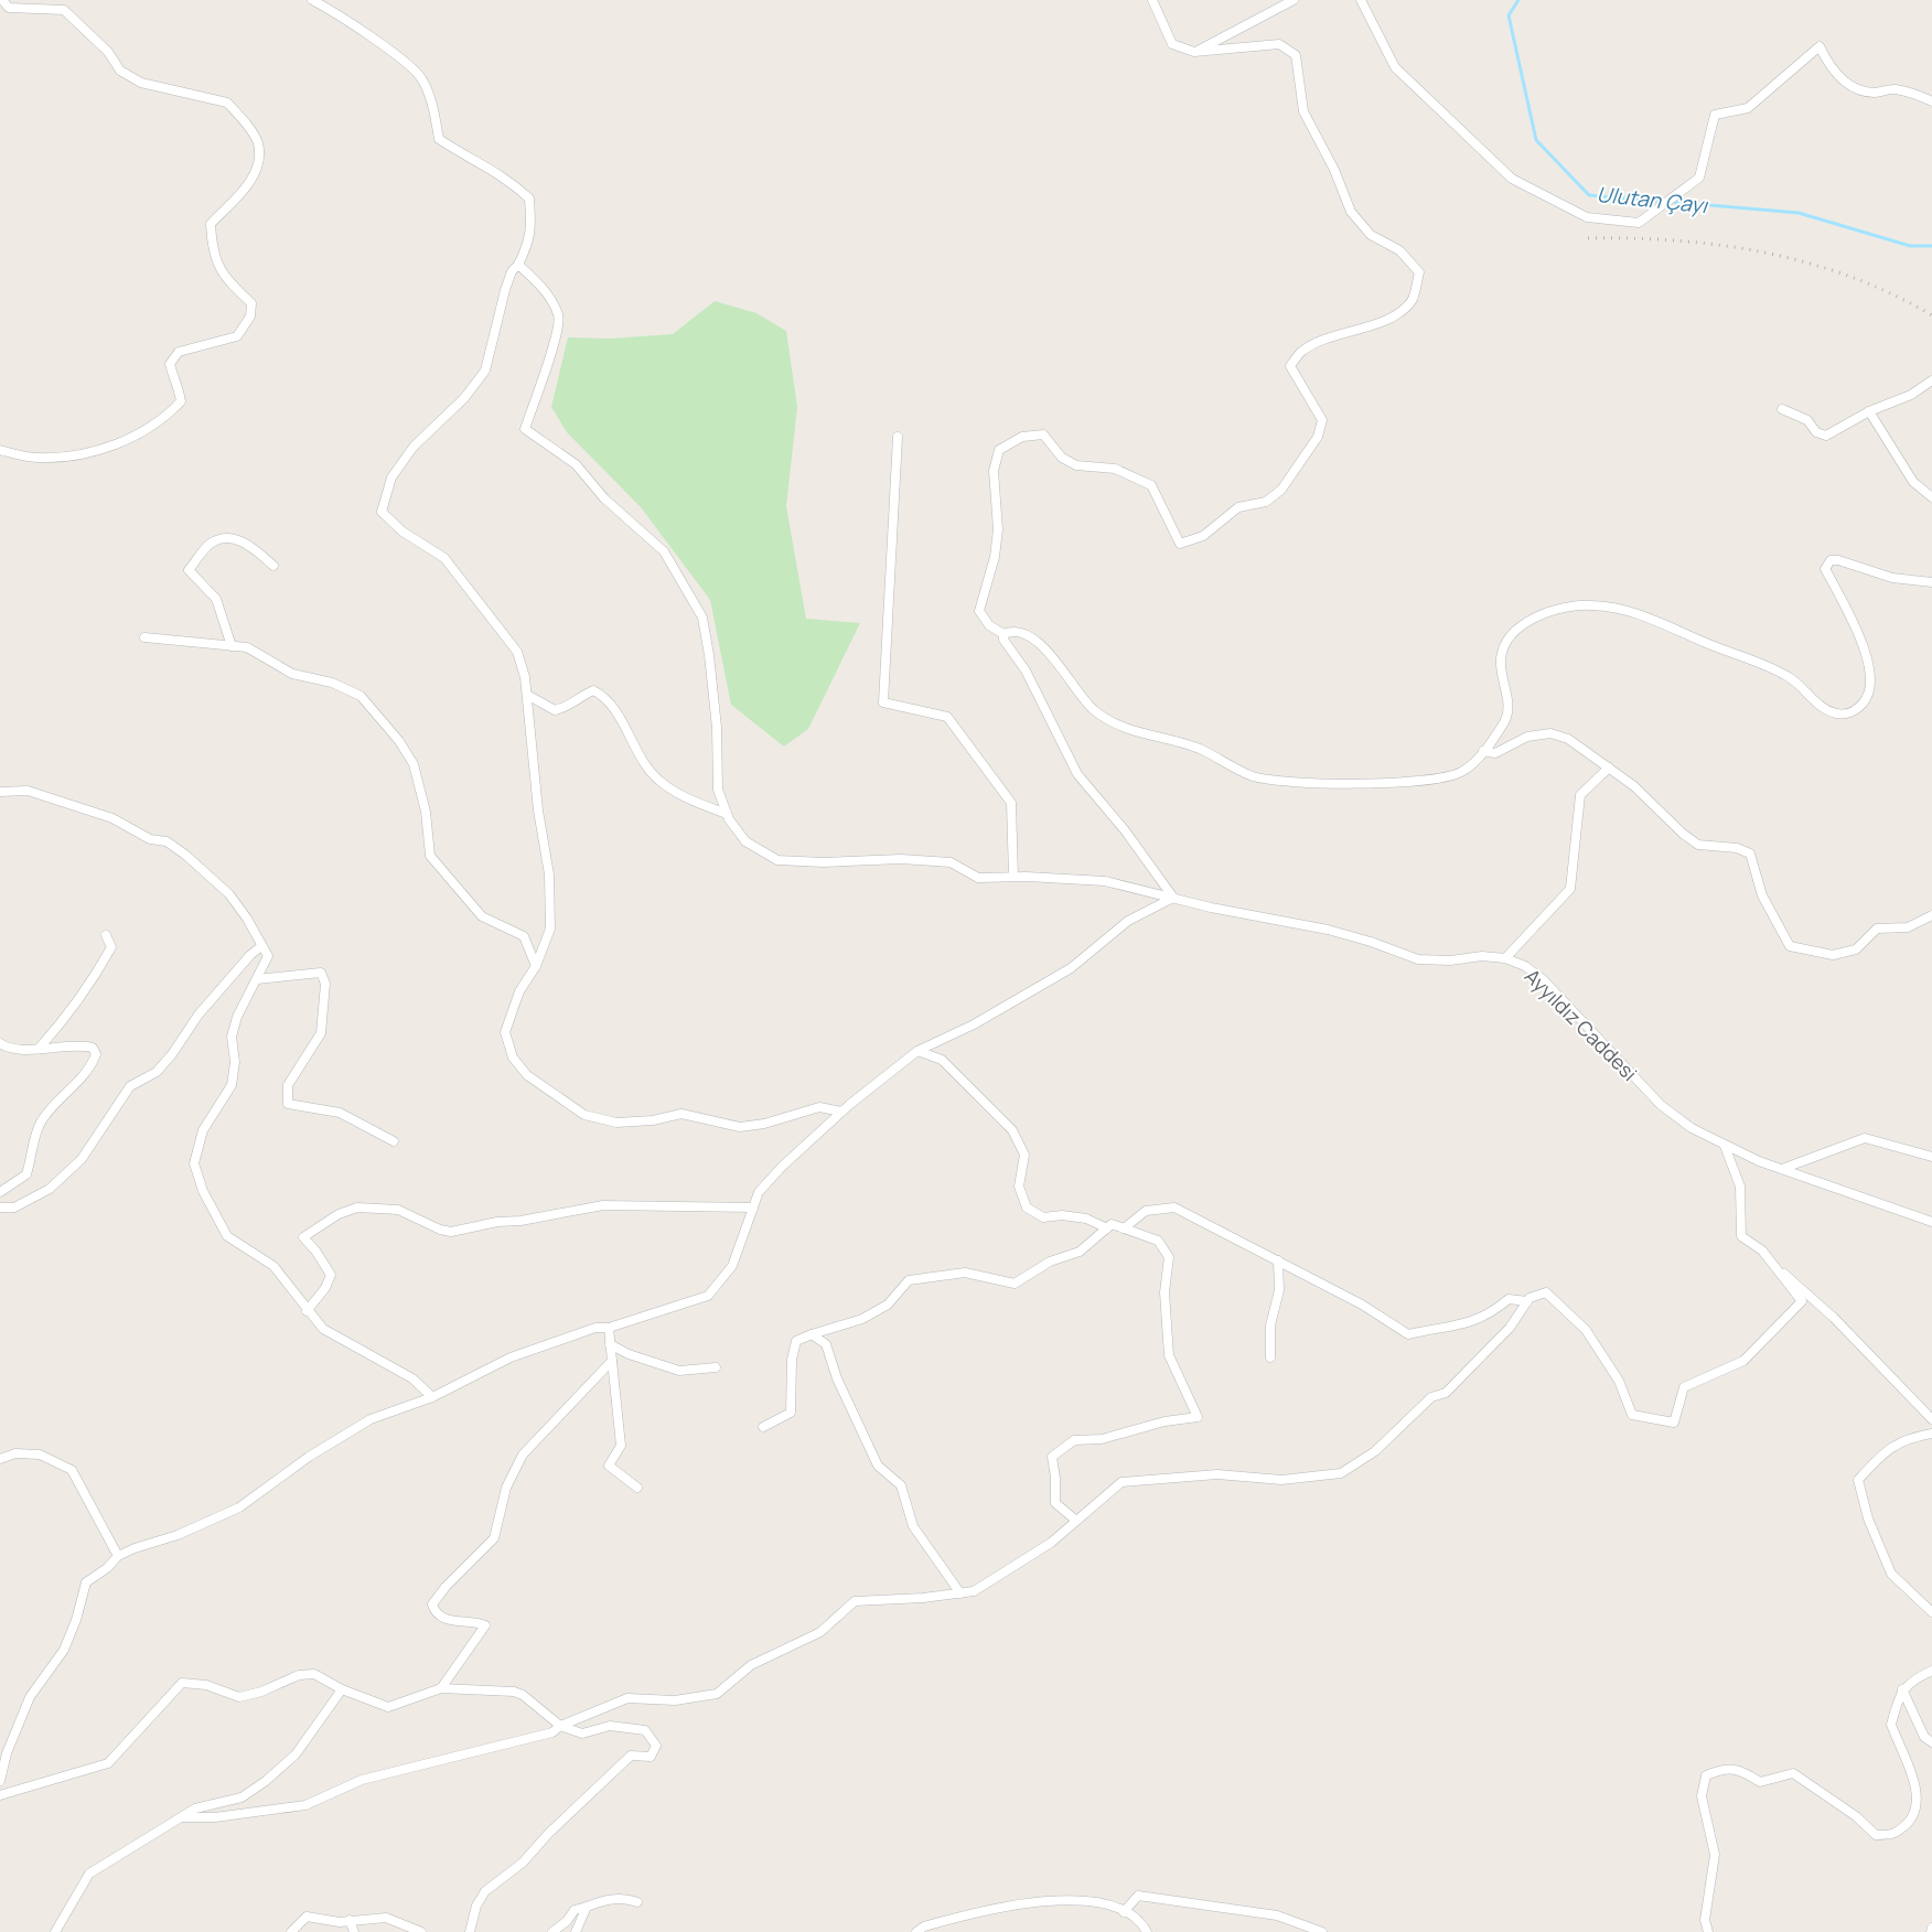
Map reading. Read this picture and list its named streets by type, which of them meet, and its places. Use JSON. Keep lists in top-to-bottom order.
{
  "streets": {
    "street": ["Ayyıldız Caddesi"]
  },
  "water": ["Ulutan Çayı"]
}
